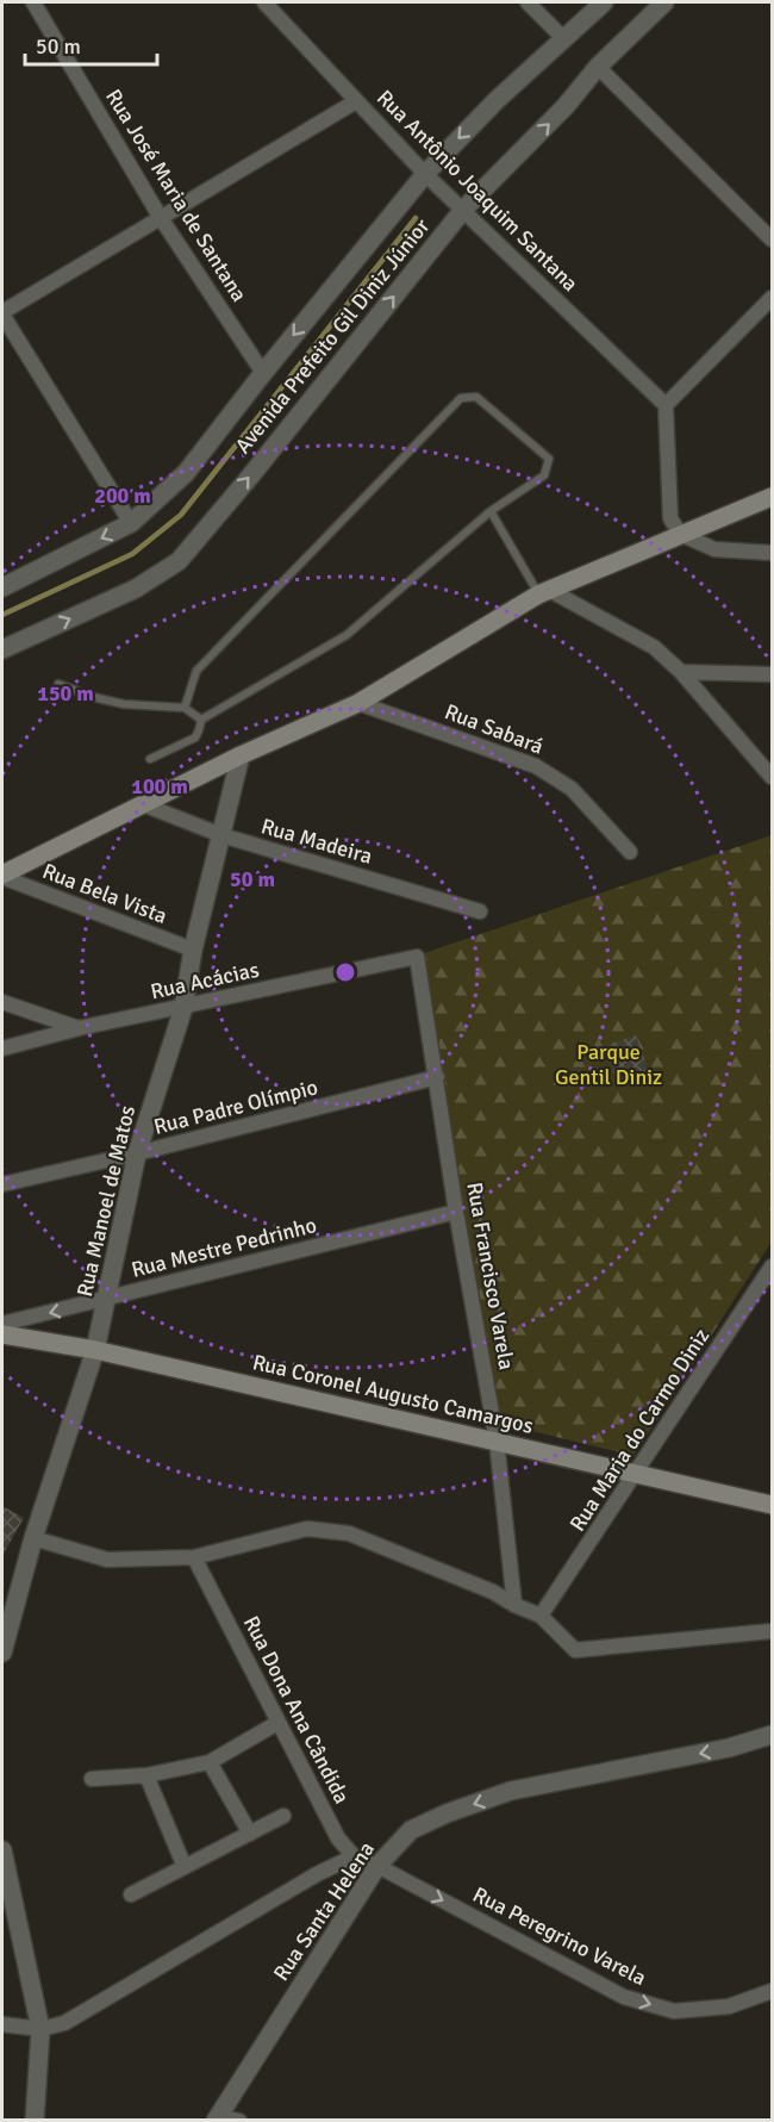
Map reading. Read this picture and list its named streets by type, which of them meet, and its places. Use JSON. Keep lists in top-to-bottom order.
{
  "streets": {
    "main road": ["Rua Coronel Augusto Camargos"],
    "street": [
      "Rua Antônio Joaquim Santana",
      "Rua José Maria de Santana",
      "Avenida Prefeito Gil Diniz Júnior",
      "Rua Sabará",
      "Rua Madeira",
      "Rua Bela Vista",
      "Rua Acácias",
      "Rua Padre Olímpio",
      "Rua Manoel de Matos",
      "Rua Mestre Pedrinho",
      "Rua Francisco Varela",
      "Rua Maria do Carmo Diniz",
      "Rua Dona Ana Cândida",
      "Rua Santa Helena",
      "Rua Peregrino Varela"
    ]
  },
  "crossings": [
    ["Rua Antônio Joaquim Santana", "Avenida Prefeito Gil Diniz Júnior"],
    ["Rua José Maria de Santana", "Avenida Prefeito Gil Diniz Júnior"],
    ["Rua Madeira", "Rua Manoel de Matos"],
    ["Rua Bela Vista", "Rua Manoel de Matos"],
    ["Rua Acácias", "Rua Manoel de Matos"],
    ["Rua Acácias", "Rua Francisco Varela"],
    ["Rua Padre Olímpio", "Rua Manoel de Matos"],
    ["Rua Padre Olímpio", "Rua Francisco Varela"],
    ["Rua Manoel de Matos", "Rua Mestre Pedrinho"],
    ["Rua Manoel de Matos", "Rua Coronel Augusto Camargos"],
    ["Rua Mestre Pedrinho", "Rua Francisco Varela"],
    ["Rua Francisco Varela", "Rua Coronel Augusto Camargos"],
    ["Rua Coronel Augusto Camargos", "Rua Maria do Carmo Diniz"],
    ["Rua Dona Ana Cândida", "Rua Santa Helena"],
    ["Rua Santa Helena", "Rua Peregrino Varela"]
  ],
  "one_way": ["Rua Santa Helena", "Rua Peregrino Varela"],
  "parks": ["Parque Gentil Diniz"],
  "scale_bar": "50 m",
  "rings": [
    "200 m",
    "150 m",
    "100 m",
    "50 m"
  ]
}
